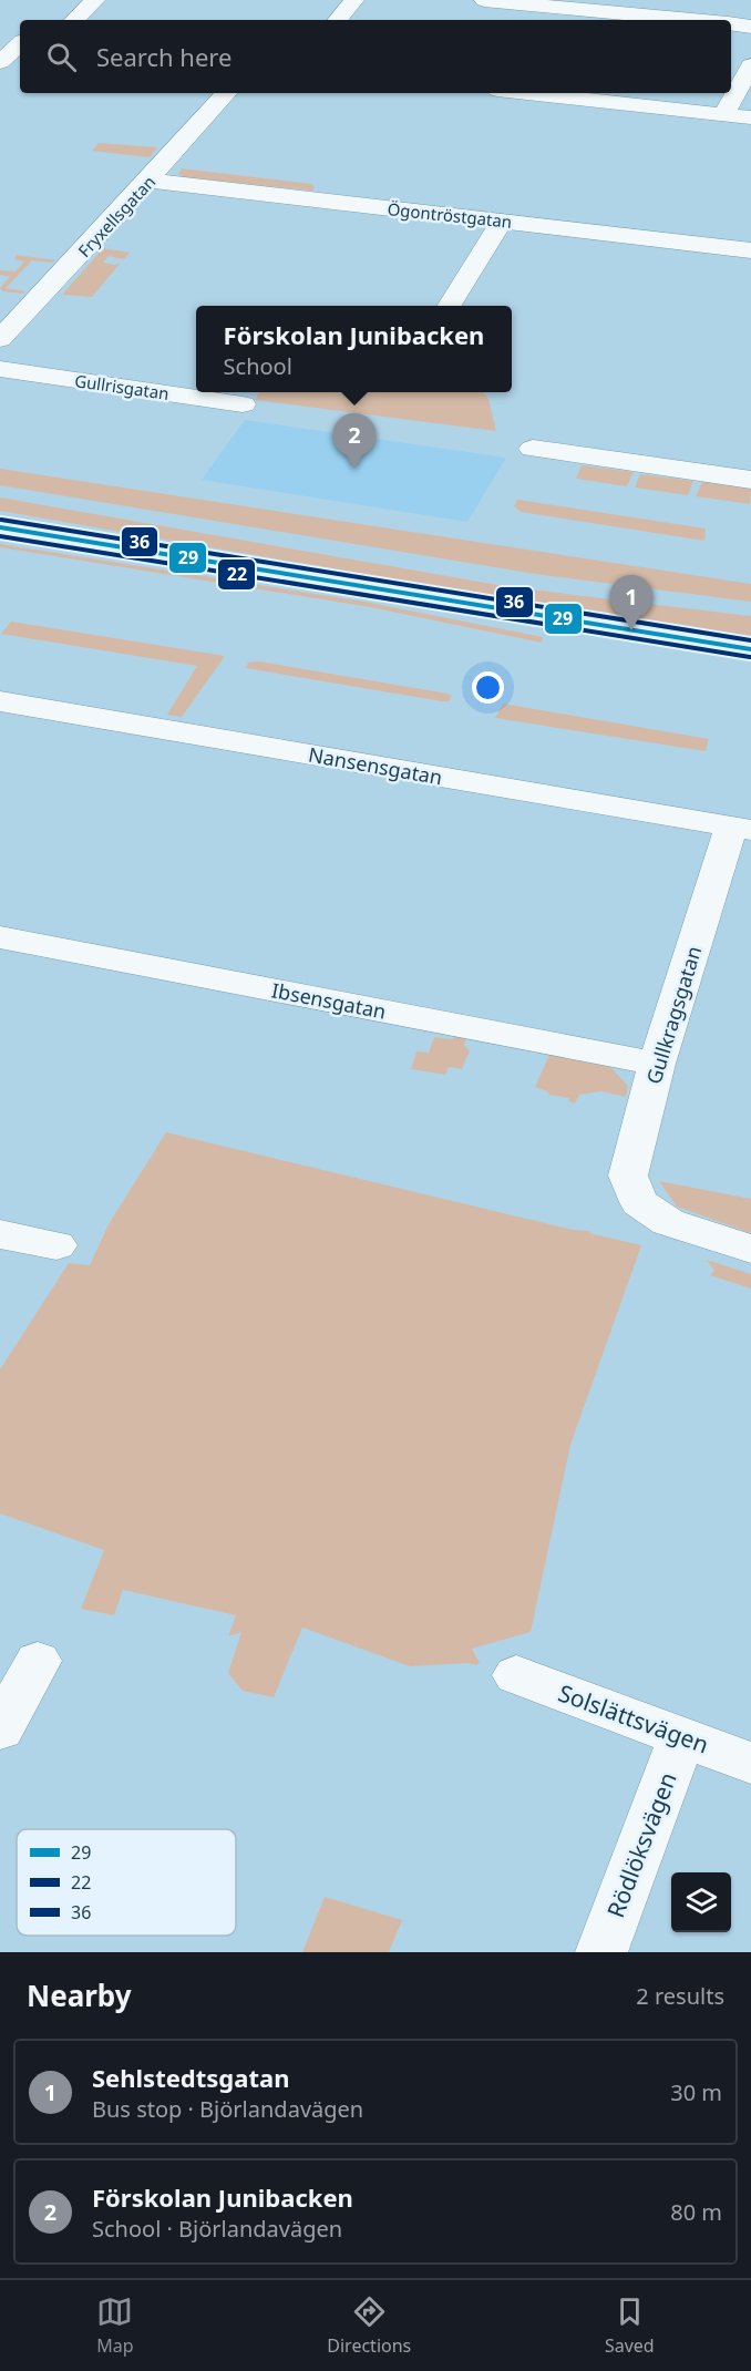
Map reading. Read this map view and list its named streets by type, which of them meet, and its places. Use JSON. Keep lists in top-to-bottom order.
{
  "streets": {
    "street": [
      "Ögontröstgatan",
      "Fryxellsgatan",
      "Gullrisgatan",
      "Nansensgatan",
      "Ibsensgatan",
      "Gullkragsgatan",
      "Solslättsvägen",
      "Rödlöksvägen"
    ]
  },
  "crossings": [
    ["Ögontröstgatan", "Fryxellsgatan"],
    ["Nansensgatan", "Gullkragsgatan"],
    ["Ibsensgatan", "Gullkragsgatan"],
    ["Solslättsvägen", "Rödlöksvägen"]
  ],
  "lines": ["transit line 36", "transit line 29", "transit line 22"],
  "legend": ["29", "22", "36"],
  "page": {
    "search": "Search here",
    "popup": ["Förskolan Junibacken", "School"],
    "pins": ["2", "1"],
    "heading": ["Nearby", "2 results"],
    "list": [
      {
        "mark": "1",
        "name": "Sehlstedtsgatan",
        "note": "Bus stop · Björlandavägen",
        "value": "30 m"
      },
      {
        "mark": "2",
        "name": "Förskolan Junibacken",
        "note": "School · Björlandavägen",
        "value": "80 m"
      }
    ],
    "nav": ["Map", "Directions", "Saved"]
  }
}
